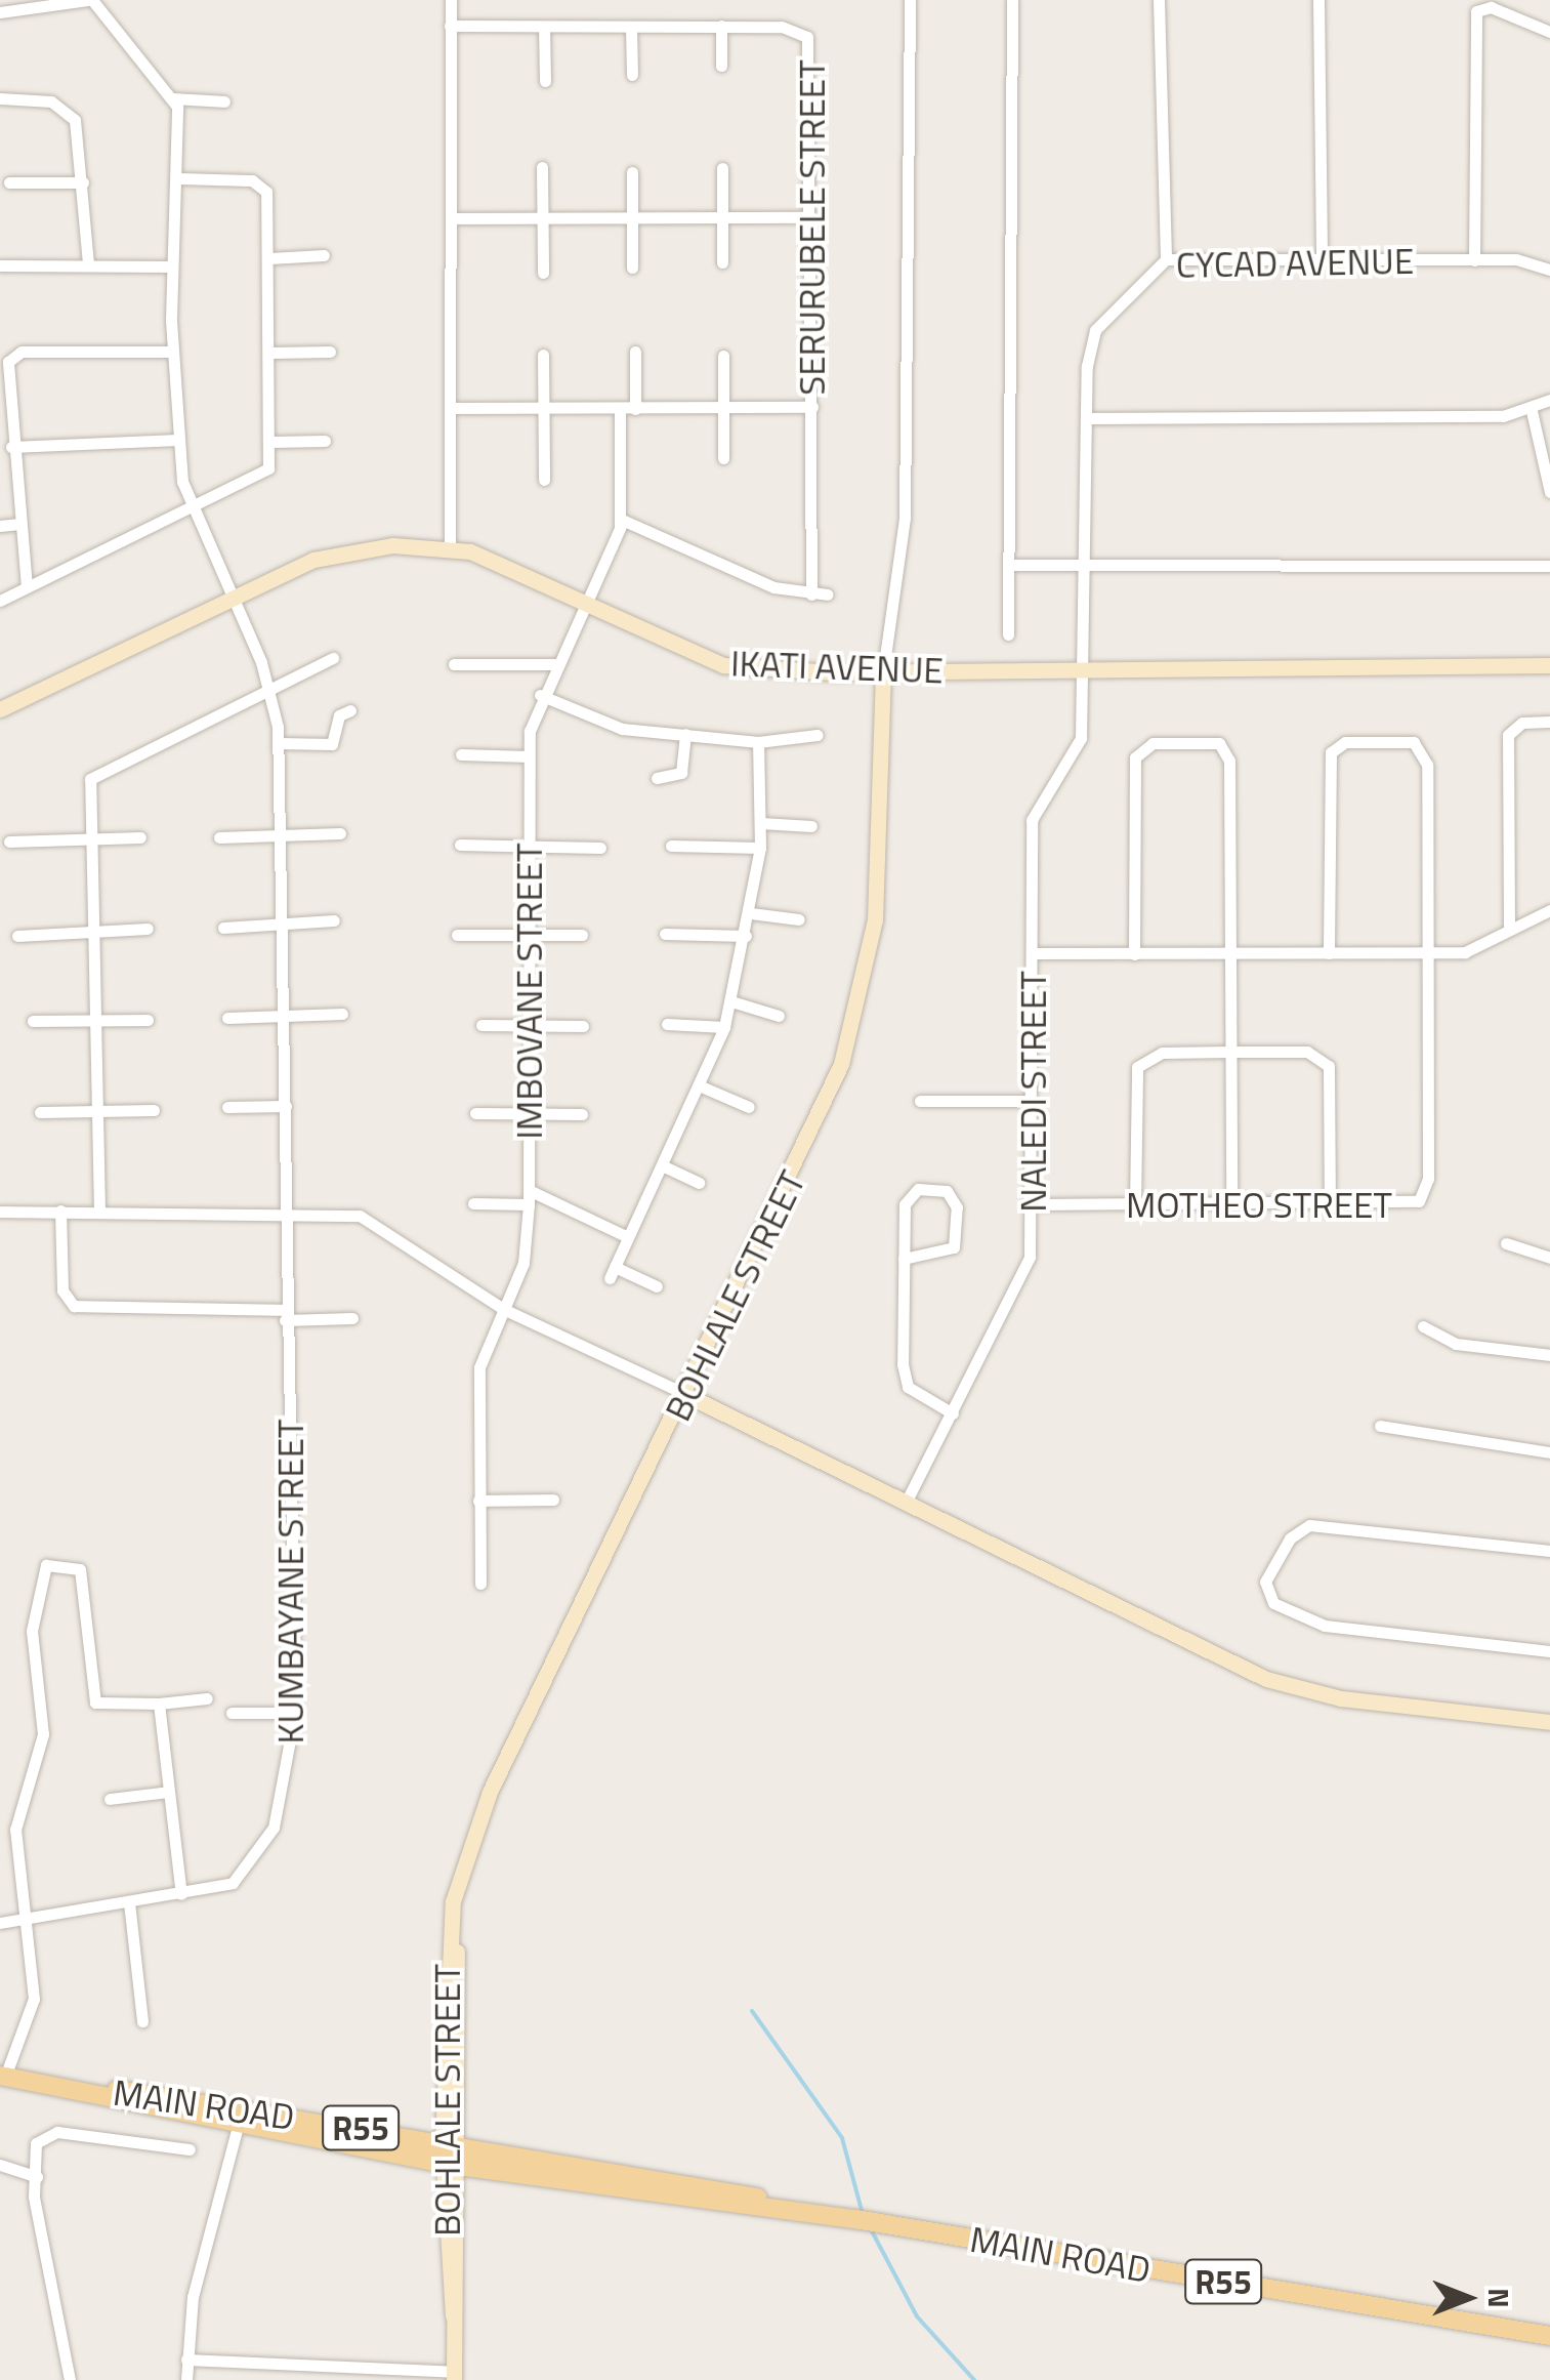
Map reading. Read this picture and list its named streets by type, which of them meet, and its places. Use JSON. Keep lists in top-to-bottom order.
{
  "streets": {
    "main road": ["MAIN ROAD", "R55"],
    "street": [
      "SERURUBELE STREET",
      "CYCAD AVENUE",
      "IKATI AVENUE",
      "IMBOVANE STREET",
      "NALEDI STREET",
      "MOTHEO STREET",
      "BOHLALE STREET",
      "KUMBAYANE STREET"
    ]
  },
  "crossings": [
    ["CYCAD AVENUE", "IKATI AVENUE"],
    ["CYCAD AVENUE", "NALEDI STREET"],
    ["IKATI AVENUE", "IMBOVANE STREET"],
    ["IKATI AVENUE", "NALEDI STREET"],
    ["IKATI AVENUE", "BOHLALE STREET"],
    ["IKATI AVENUE", "KUMBAYANE STREET"],
    ["NALEDI STREET", "MOTHEO STREET"],
    ["BOHLALE STREET", "MAIN ROAD"]
  ],
  "north": "right"
}
